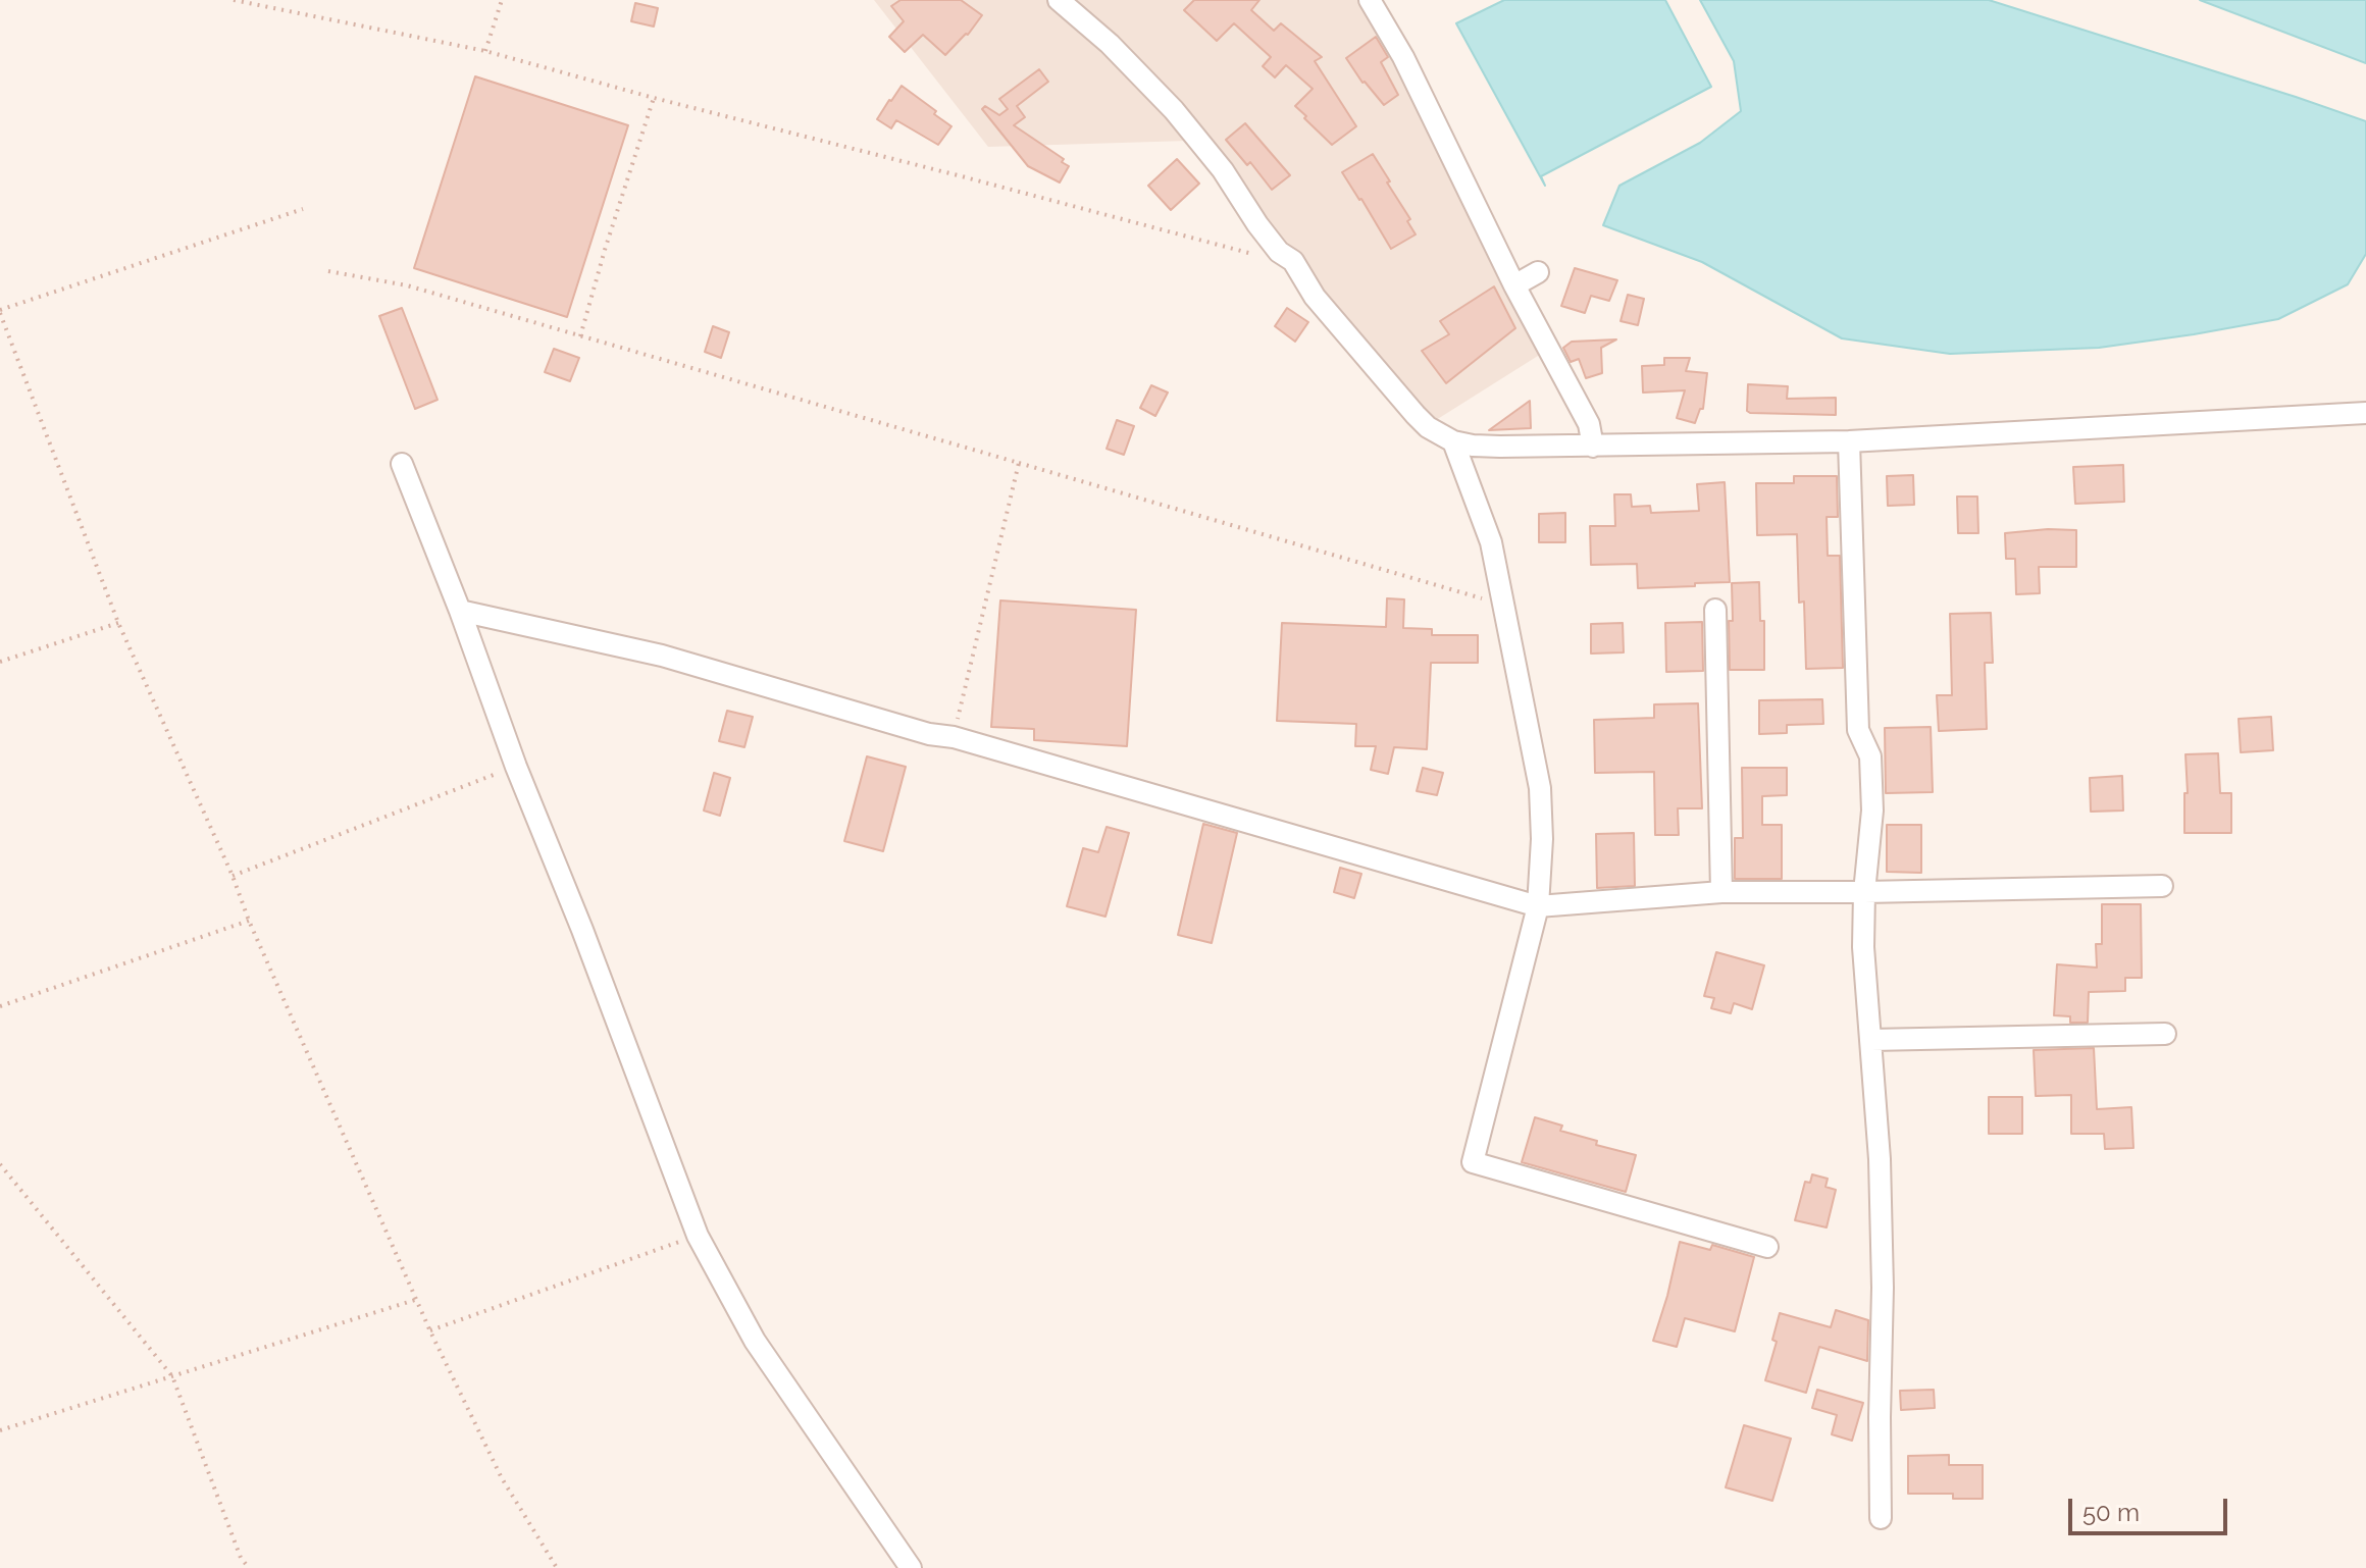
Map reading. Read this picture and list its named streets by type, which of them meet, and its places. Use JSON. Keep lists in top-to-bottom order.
{
  "scale_bar": "50 m"
}
